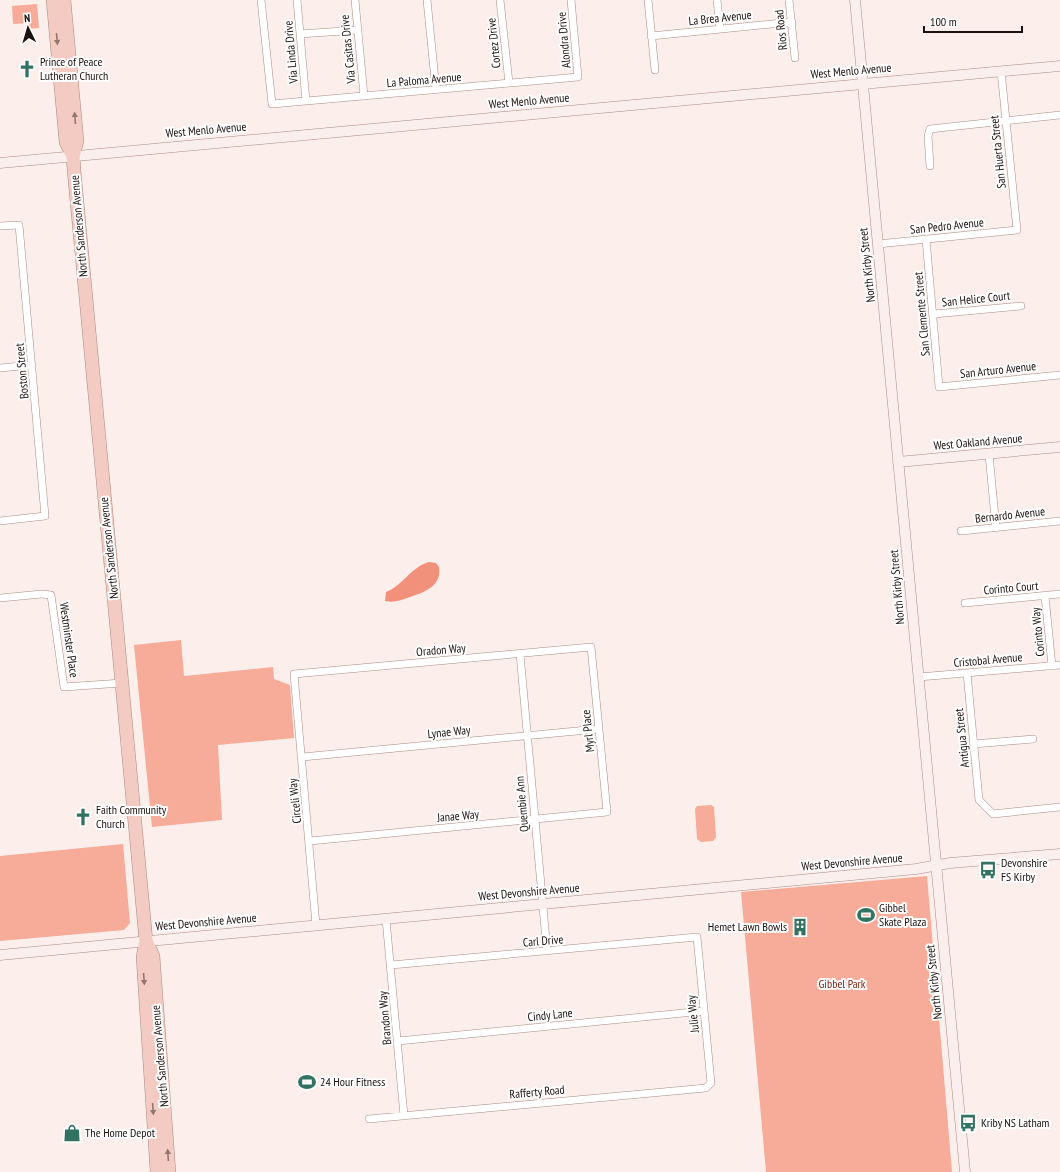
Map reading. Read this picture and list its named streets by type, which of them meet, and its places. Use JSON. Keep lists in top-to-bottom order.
{
  "streets": {
    "highway": ["North Sanderson Avenue"],
    "street": [
      "La Brea Avenue",
      "Rios Road",
      "Alondra Drive",
      "Cortez Drive",
      "Via Casitas Drive",
      "Via Linda Drive",
      "West Menlo Avenue",
      "La Paloma Avenue",
      "San Huerta Street",
      "San Pedro Avenue",
      "North Kirby Street",
      "San Helice Court",
      "San Clemente Street",
      "San Arturo Avenue",
      "Boston Street",
      "West Oakland Avenue",
      "Bernardo Avenue",
      "Corinto Court",
      "Corinto Way",
      "Westminster Place",
      "Oradon Way",
      "Cristobal Avenue",
      "Myrl Place",
      "Lynae Way",
      "Antigua Street",
      "Circeli Way",
      "Quembie Ann",
      "Janae Way",
      "West Devonshire Avenue",
      "Carl Drive",
      "Julie Way",
      "Cindy Lane",
      "Brandon Way",
      "Rafferty Road"
    ]
  },
  "crossings": [
    ["La Brea Avenue", "Rios Road"],
    ["Alondra Drive", "La Paloma Avenue"],
    ["Cortez Drive", "La Paloma Avenue"],
    ["Via Casitas Drive", "La Paloma Avenue"],
    ["Via Linda Drive", "La Paloma Avenue"],
    ["West Menlo Avenue", "San Huerta Street"],
    ["West Menlo Avenue", "North Sanderson Avenue"],
    ["West Menlo Avenue", "North Kirby Street"],
    ["San Huerta Street", "San Pedro Avenue"],
    ["North Sanderson Avenue", "Westminster Place"],
    ["North Sanderson Avenue", "West Devonshire Avenue"],
    ["San Pedro Avenue", "North Kirby Street"],
    ["San Pedro Avenue", "San Clemente Street"],
    ["North Kirby Street", "West Oakland Avenue"],
    ["North Kirby Street", "Cristobal Avenue"],
    ["North Kirby Street", "West Devonshire Avenue"],
    ["San Helice Court", "San Clemente Street"],
    ["San Clemente Street", "San Arturo Avenue"],
    ["Corinto Court", "Corinto Way"],
    ["Corinto Way", "Cristobal Avenue"],
    ["Oradon Way", "Myrl Place"],
    ["Oradon Way", "Circeli Way"],
    ["Oradon Way", "Quembie Ann"],
    ["Cristobal Avenue", "Antigua Street"],
    ["Myrl Place", "Lynae Way"],
    ["Myrl Place", "Janae Way"],
    ["Lynae Way", "Circeli Way"],
    ["Lynae Way", "Quembie Ann"],
    ["Circeli Way", "Janae Way"],
    ["Circeli Way", "West Devonshire Avenue"],
    ["Quembie Ann", "Janae Way"],
    ["Quembie Ann", "West Devonshire Avenue"],
    ["Quembie Ann", "Carl Drive"],
    ["West Devonshire Avenue", "Brandon Way"],
    ["Carl Drive", "Julie Way"],
    ["Carl Drive", "Brandon Way"],
    ["Julie Way", "Cindy Lane"],
    ["Julie Way", "Rafferty Road"],
    ["Cindy Lane", "Brandon Way"],
    ["Brandon Way", "Rafferty Road"]
  ],
  "parks": ["Gibbel Park"],
  "places": {
    "church": ["Prince of Peace Lutheran Church", "Faith Community Church"],
    "bus stop": ["Devonshire FS Kirby", "Kriby NS Latham"],
    "sports": ["Gibbel Skate Plaza", "24 Hour Fitness"],
    "building": ["Hemet Lawn Bowls"],
    "shop": ["The Home Depot"]
  },
  "scale_bar": "100 m",
  "north": "top"
}
